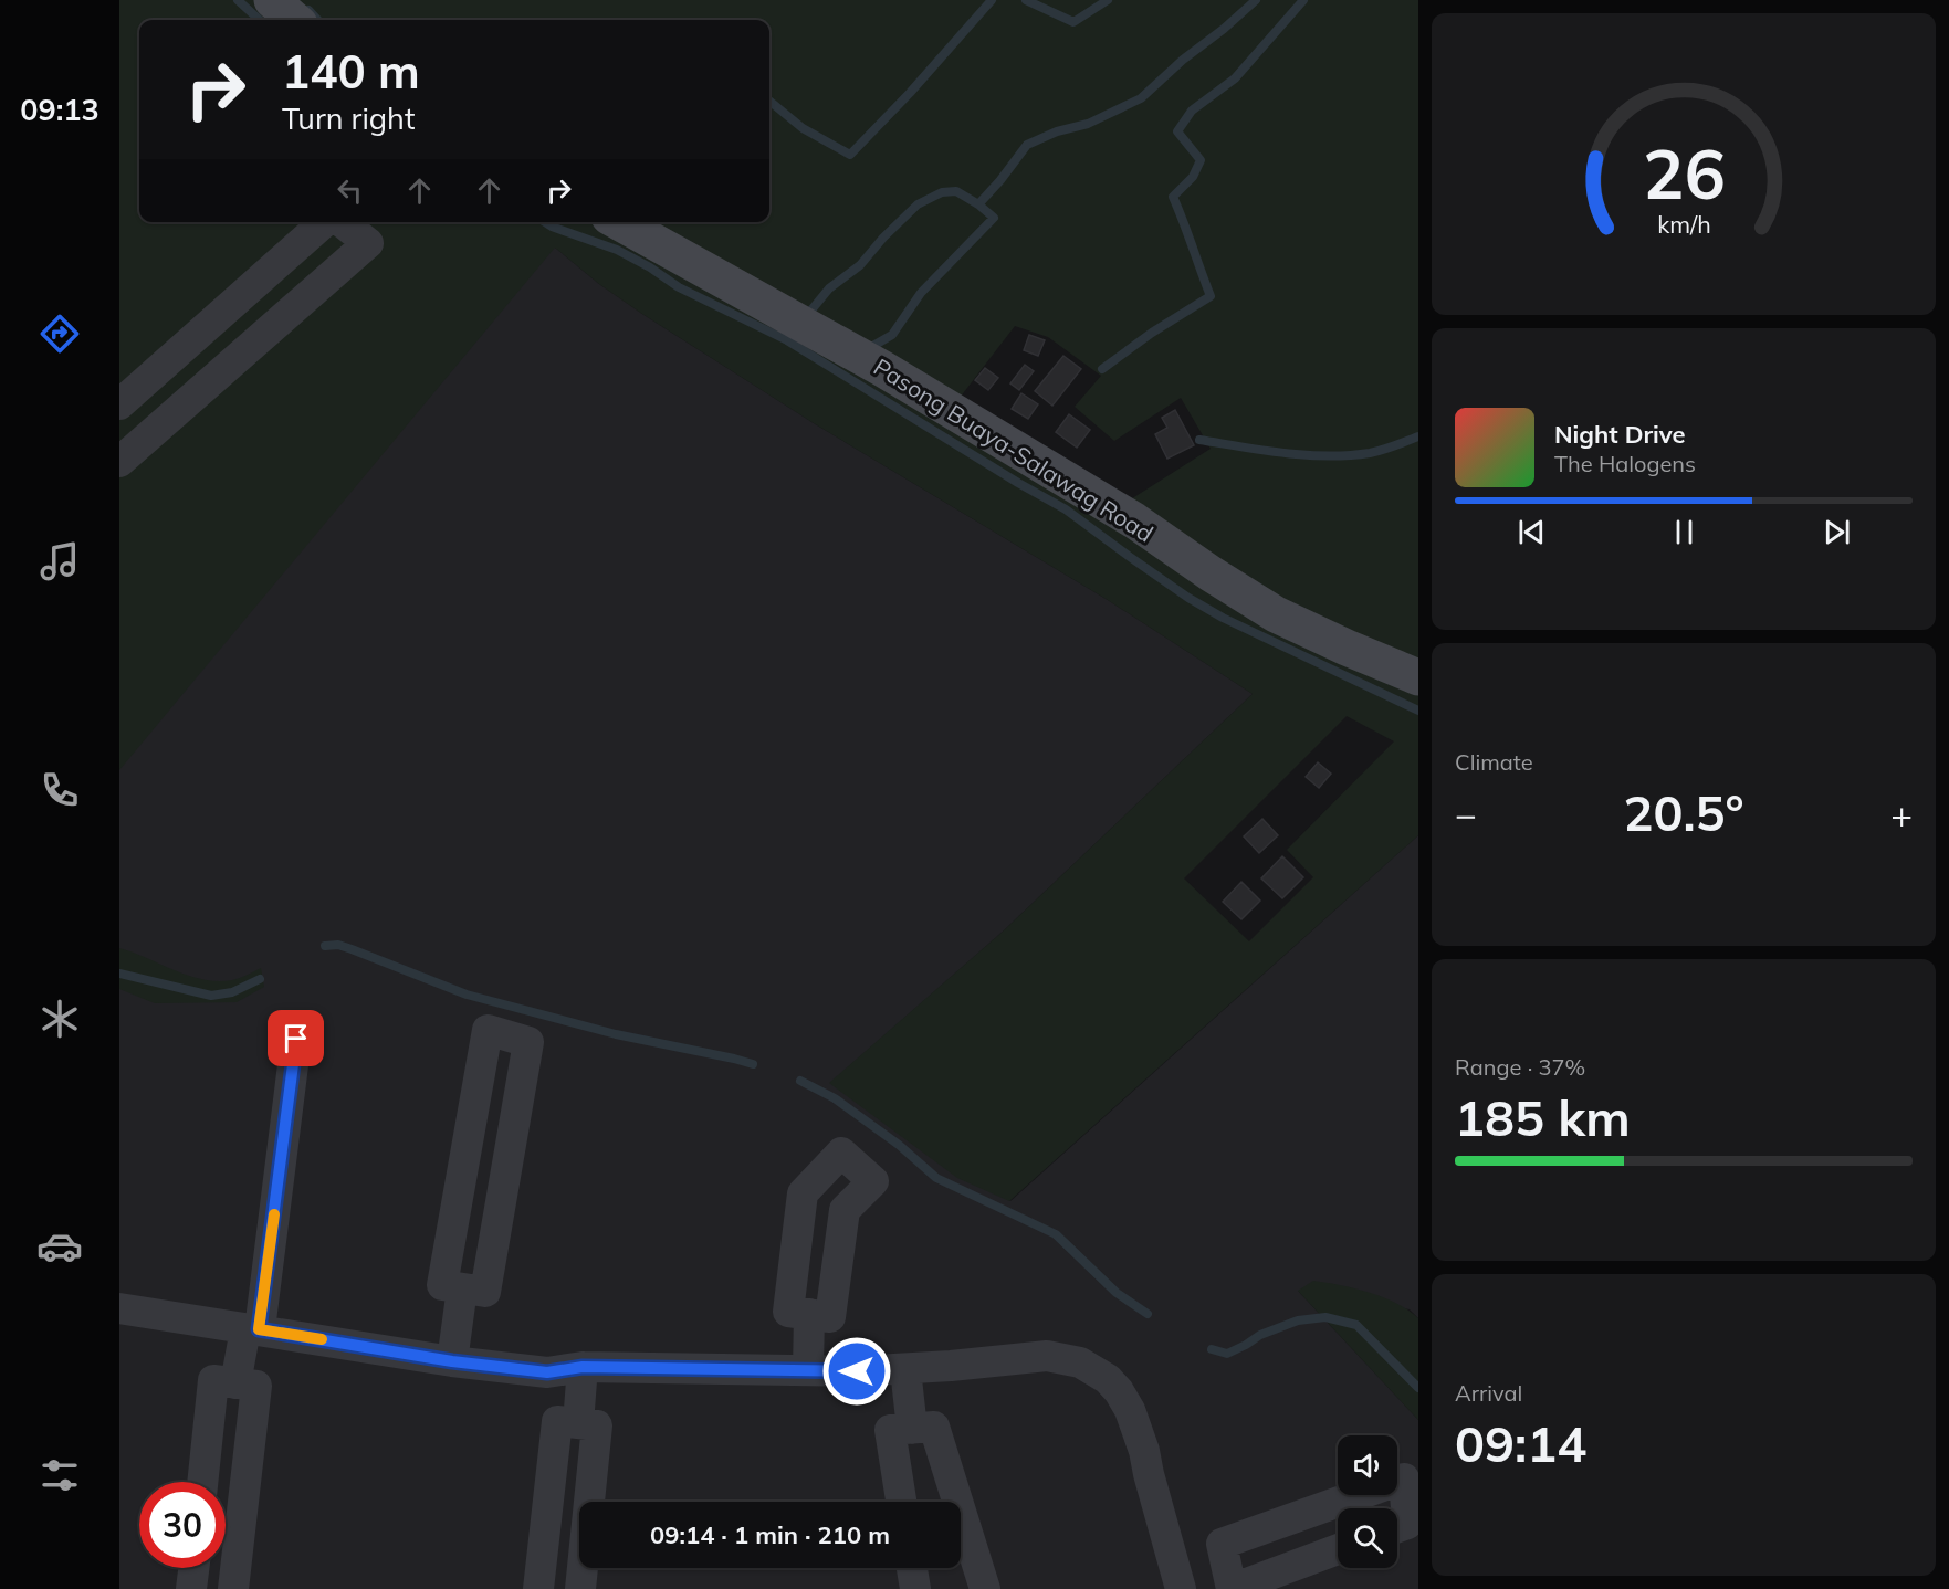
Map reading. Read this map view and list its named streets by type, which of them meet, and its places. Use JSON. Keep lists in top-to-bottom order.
{
  "streets": {
    "street": ["Pasong Buaya-Salawag Road"]
  },
  "page": {
    "tabs": "09:13",
    "turn": ["140 m", "Turn right"],
    "song": ["Night Drive", "The Halogens"],
    "tile": [
      "Climate",
      ["Range · 37%", "185 km"],
      ["Arrival", "09:14"]
    ],
    "heat": ["−", "20.5°", "+"],
    "limit": "30",
    "trip": "09:14 · 1 min · 210 m",
    "gauge": ["26", "km/h"]
  }
}
